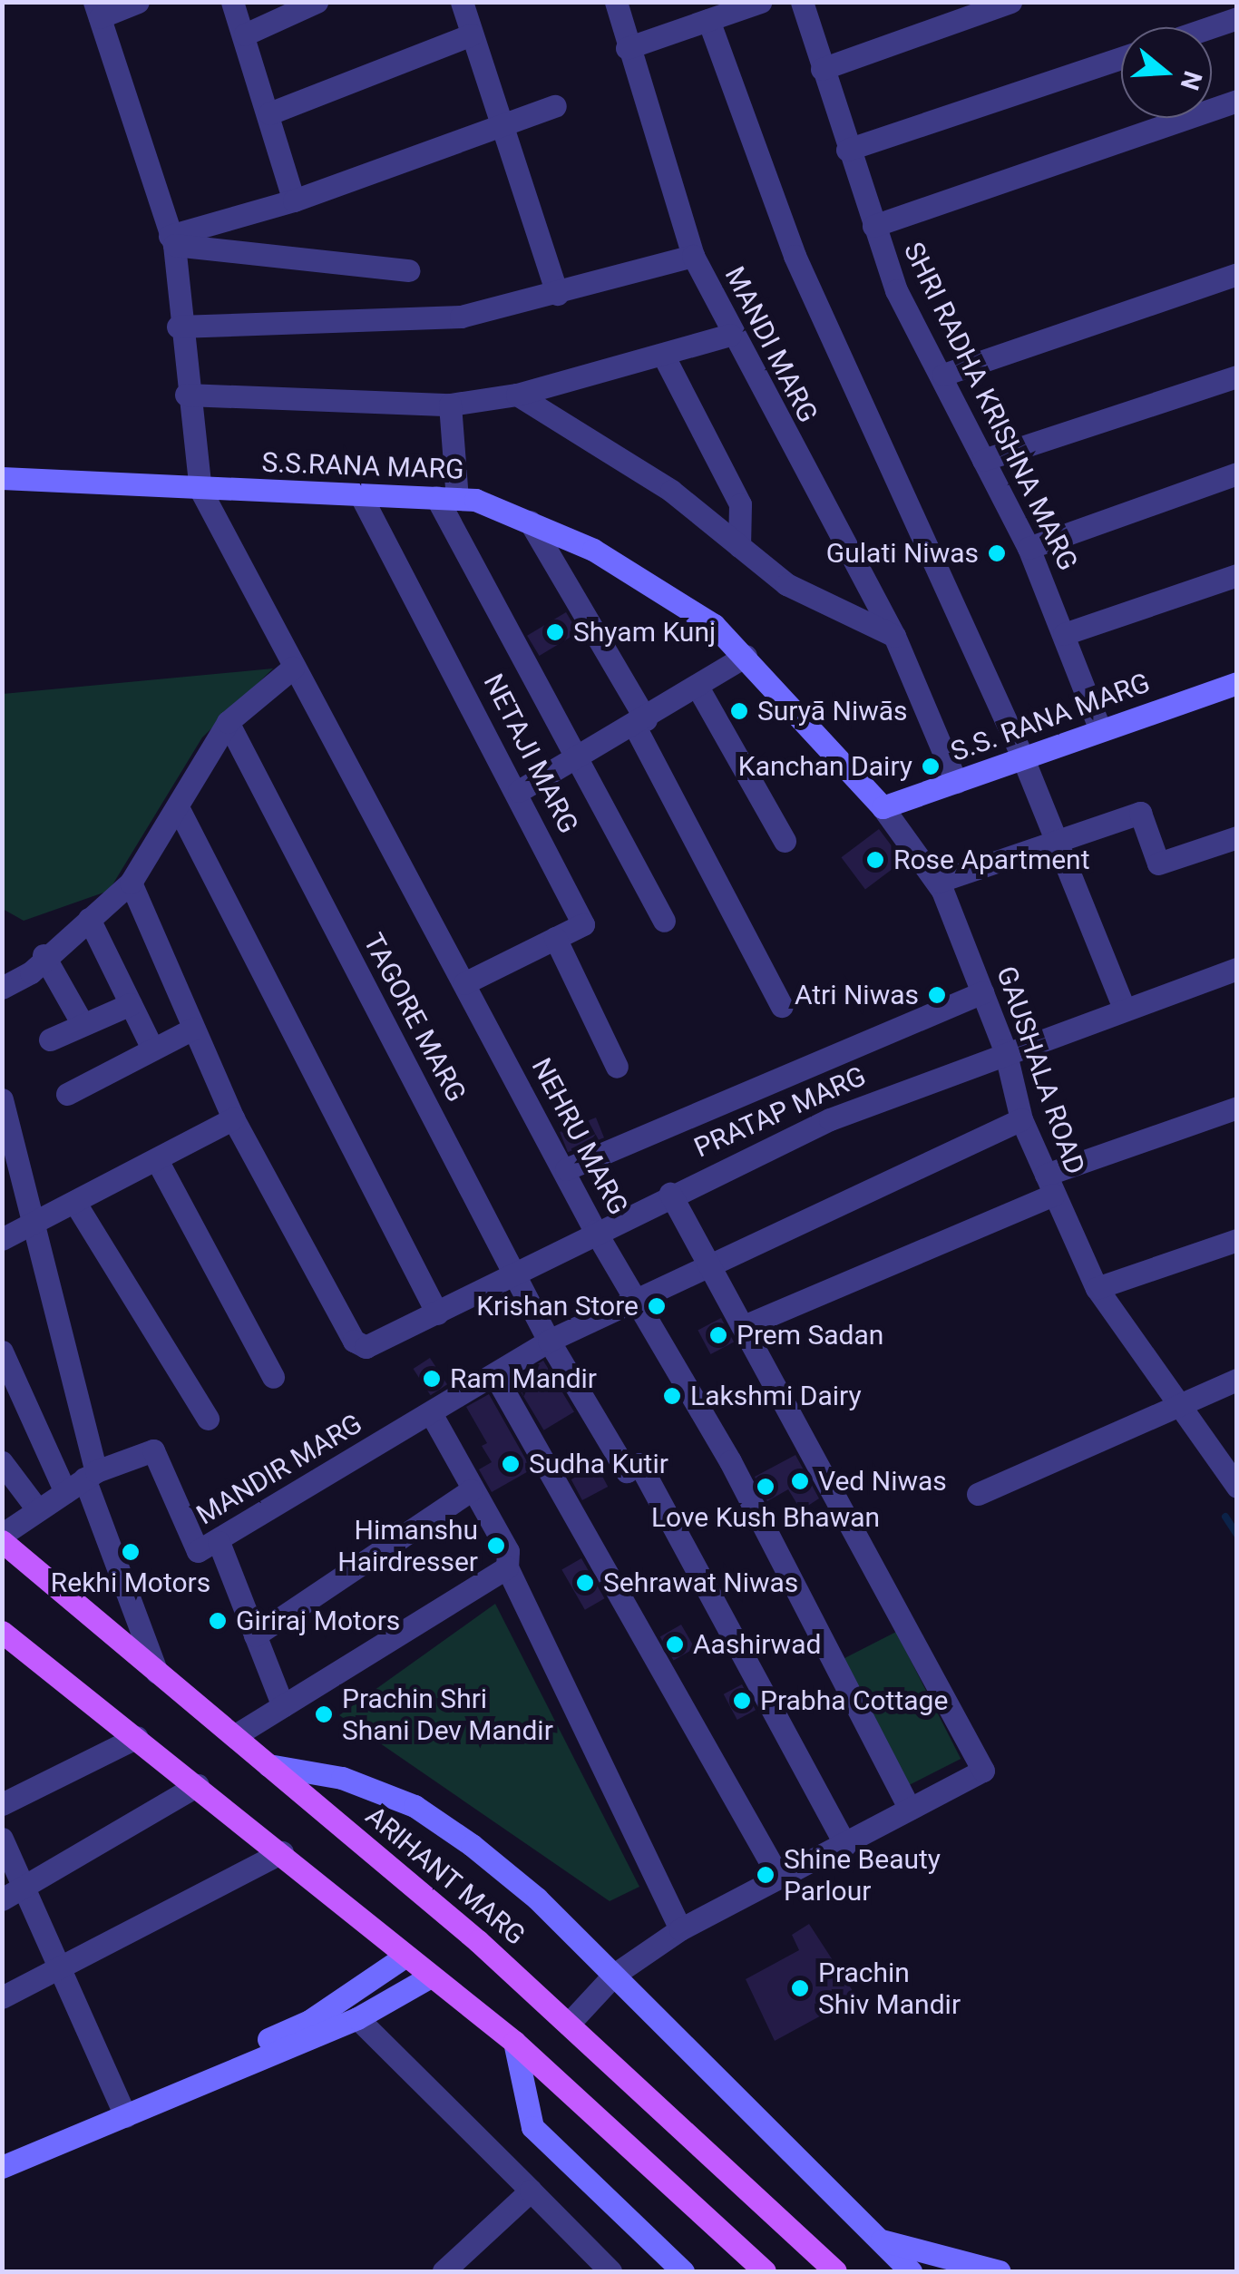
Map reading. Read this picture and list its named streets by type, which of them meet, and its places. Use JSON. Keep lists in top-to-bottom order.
{
  "streets": {
    "main road": ["ARIHANT MARG"],
    "street": [
      "MANDI MARG",
      "SHRI RADHA KRISHNA MARG",
      "S.S.RANA MARG",
      "S.S. RANA MARG",
      "NETAJI MARG",
      "TAGORE MARG",
      "GAUSHALA ROAD",
      "PRATAP MARG",
      "NEHRU MARG",
      "MANDIR MARG"
    ]
  },
  "crossings": [
    ["MANDI MARG", "S.S. RANA MARG"],
    ["MANDI MARG", "NEHRU MARG"],
    ["SHRI RADHA KRISHNA MARG", "S.S. RANA MARG"],
    ["S.S.RANA MARG", "S.S. RANA MARG"],
    ["S.S.RANA MARG", "NETAJI MARG"],
    ["S.S.RANA MARG", "GAUSHALA ROAD"],
    ["S.S.RANA MARG", "NEHRU MARG"],
    ["S.S. RANA MARG", "GAUSHALA ROAD"],
    ["NETAJI MARG", "NEHRU MARG"],
    ["TAGORE MARG", "PRATAP MARG"],
    ["TAGORE MARG", "MANDIR MARG"],
    ["GAUSHALA ROAD", "PRATAP MARG"],
    ["GAUSHALA ROAD", "MANDIR MARG"],
    ["PRATAP MARG", "NEHRU MARG"],
    ["NEHRU MARG", "MANDIR MARG"],
    ["MANDIR MARG", "ARIHANT MARG"]
  ],
  "places": [
    "Gulati Niwas",
    "Shyam Kunj",
    "Suryā Niwās",
    "Kanchan Dairy",
    "Rose Apartment",
    "Atri Niwas",
    "Krishan Store",
    "Prem Sadan",
    "Ram Mandir",
    "Lakshmi Dairy",
    "Sudha Kutir",
    "Ved Niwas",
    "Love Kush Bhawan",
    "Himanshu Hairdresser",
    "Rekhi Motors",
    "Sehrawat Niwas",
    "Giriraj Motors",
    "Aashirwad",
    "Prabha Cottage",
    "Prachin Shri Shani Dev Mandir",
    "Shine Beauty Parlour",
    "Prachin Shiv Mandir"
  ],
  "north": "right"
}
